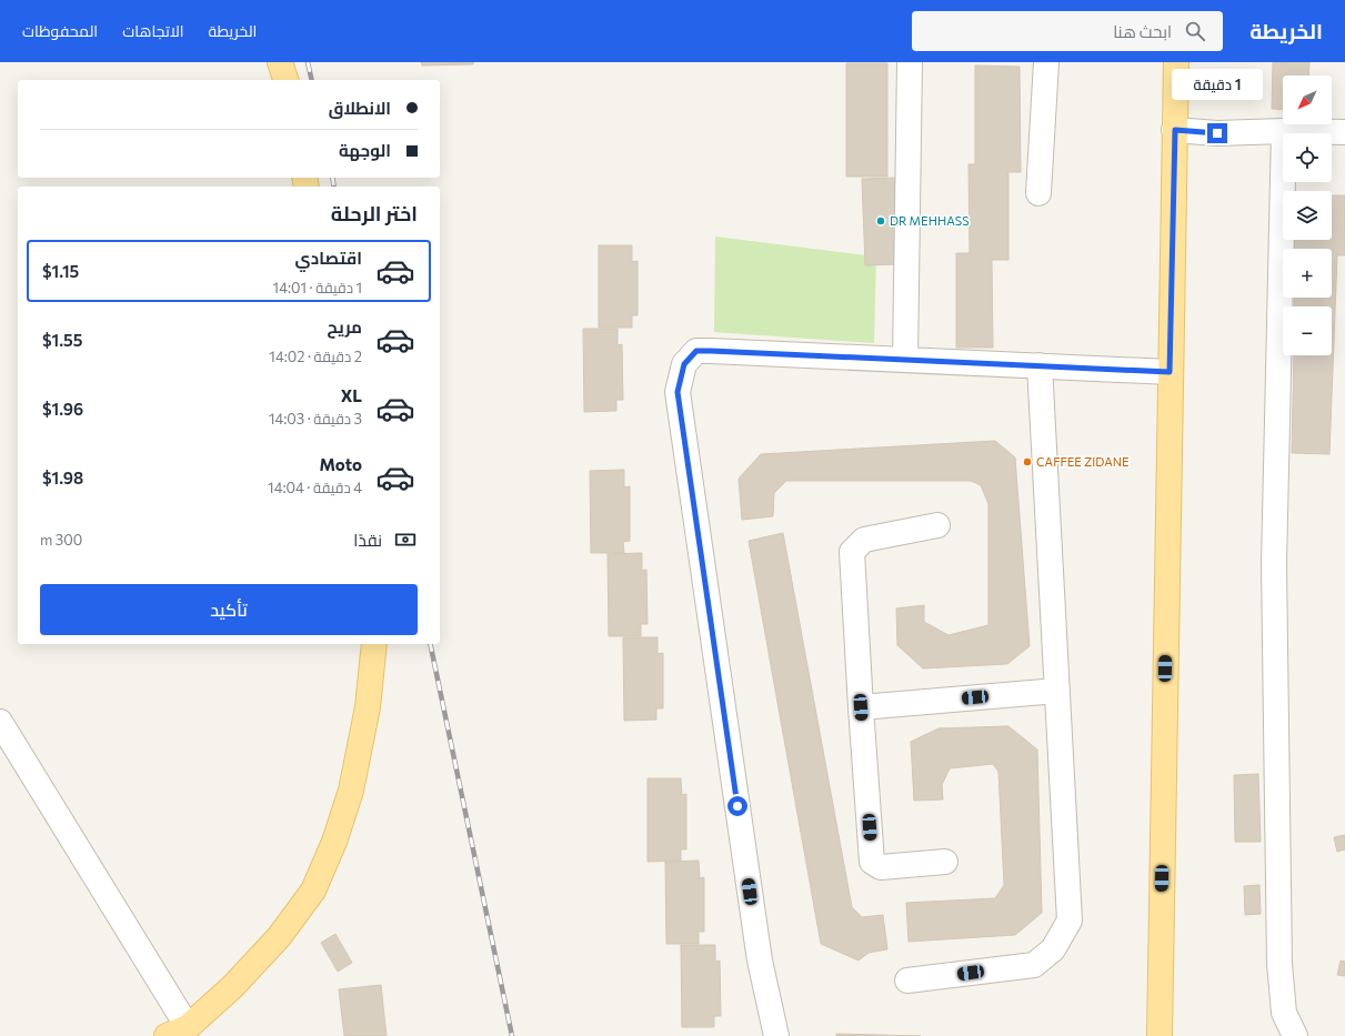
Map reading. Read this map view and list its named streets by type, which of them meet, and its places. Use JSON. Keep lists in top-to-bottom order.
{
  "places": ["DR MEHHASS", "CAFFEE ZIDANE"],
  "north": "bottom left",
  "page": {
    "header": "الخريطة",
    "search": "ابحث هنا",
    "nav": ["الخريطة", "الاتجاهات", "المحفوظات"],
    "bubble": "1 دقيقة",
    "map_buttons": ["+", "−"],
    "banner": ["الانطلاق", "الوجهة"],
    "heading": "اختر الرحلة",
    "list": [
      {
        "name": "اقتصادي",
        "note": "1 دقيقة · 14:01",
        "value": "$1.15"
      },
      {
        "name": "مريح",
        "note": "2 دقيقة · 14:02",
        "value": "$1.55"
      },
      {
        "name": "XL",
        "note": "3 دقيقة · 14:03",
        "value": "$1.96"
      },
      {
        "name": "Moto",
        "note": "4 دقيقة · 14:04",
        "value": "$1.98"
      }
    ],
    "pay": ["نقدًا", "300 m"],
    "buttons": "تأكيد"
  }
}
